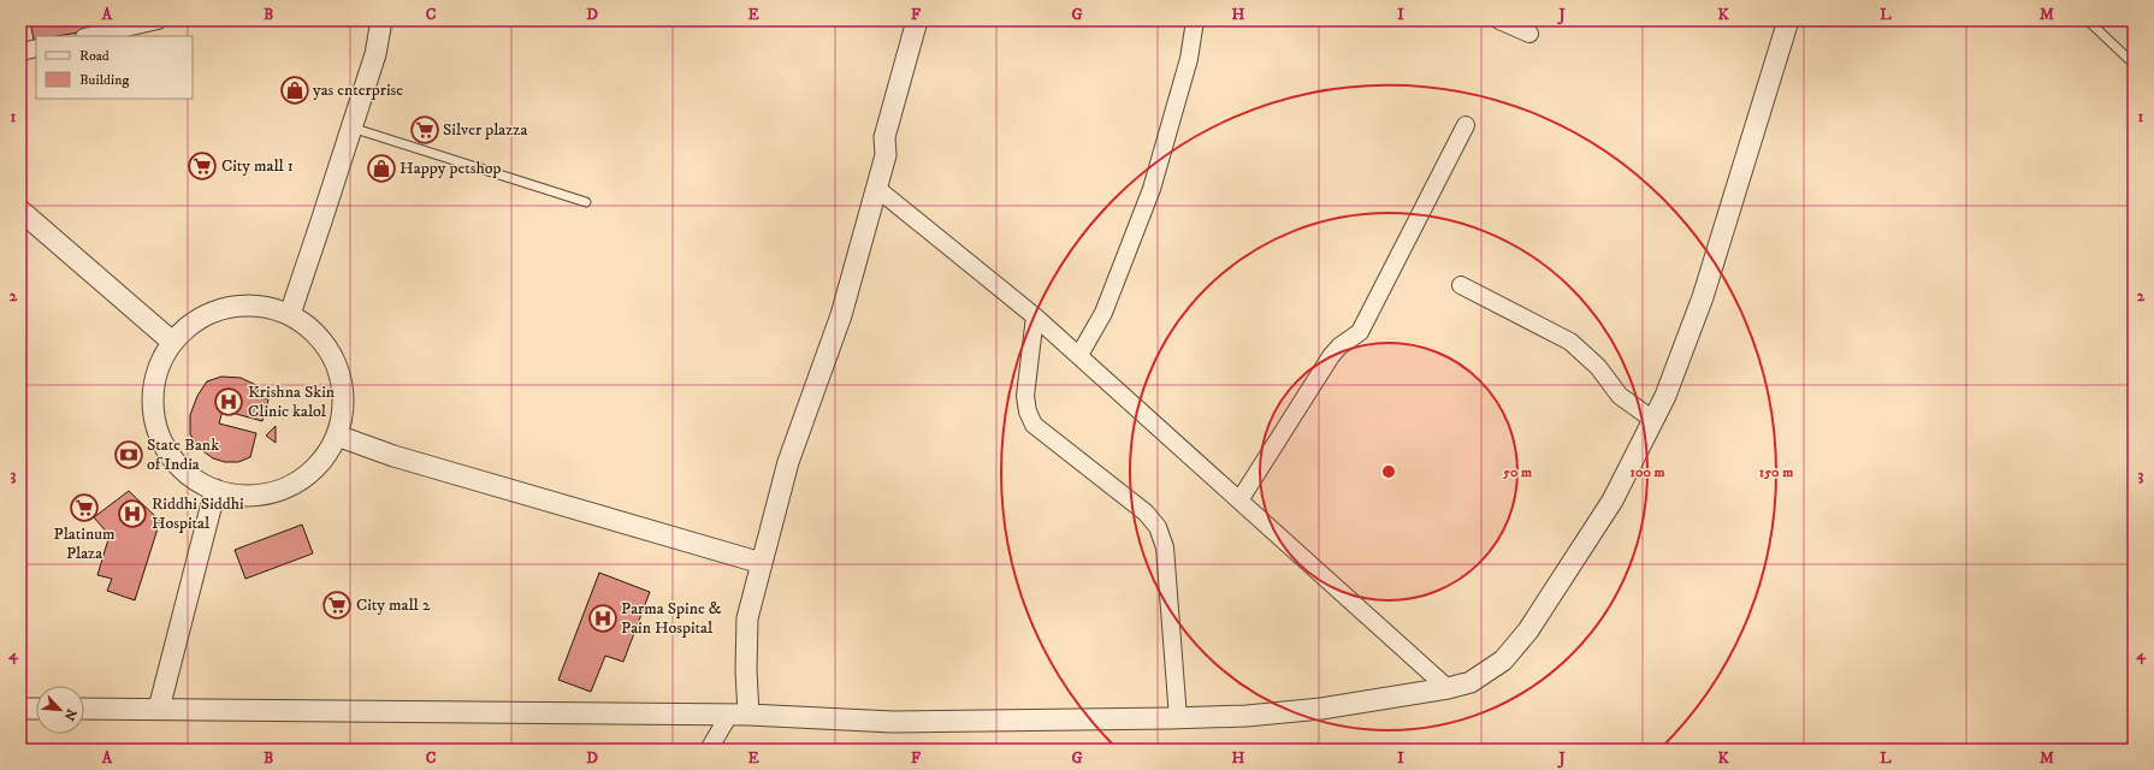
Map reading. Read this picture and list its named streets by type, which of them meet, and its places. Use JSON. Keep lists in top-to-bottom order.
{
  "places": {
    "shop": ["yas enterprise", "Happy petshop"],
    "supermarket": [
      "Silver plazza",
      "City mall 1",
      "Platinum Plaza",
      "City mall 2"
    ],
    "hospital": ["Krishna Skin Clinic kalol", "Riddhi Siddhi Hospital", "Parma Spine & Pain Hospital"],
    "bank": ["State Bank of India"]
  },
  "legend": ["Road", "Building"],
  "north": "bottom right",
  "grid": {
    "columns": [
      "A",
      "B",
      "C",
      "D",
      "E",
      "F",
      "G",
      "H",
      "I",
      "J",
      "K",
      "L",
      "M"
    ],
    "rows": [
      "1",
      "2",
      "3",
      "4"
    ]
  },
  "rings": ["50 m", "100 m", "150 m"]
}
